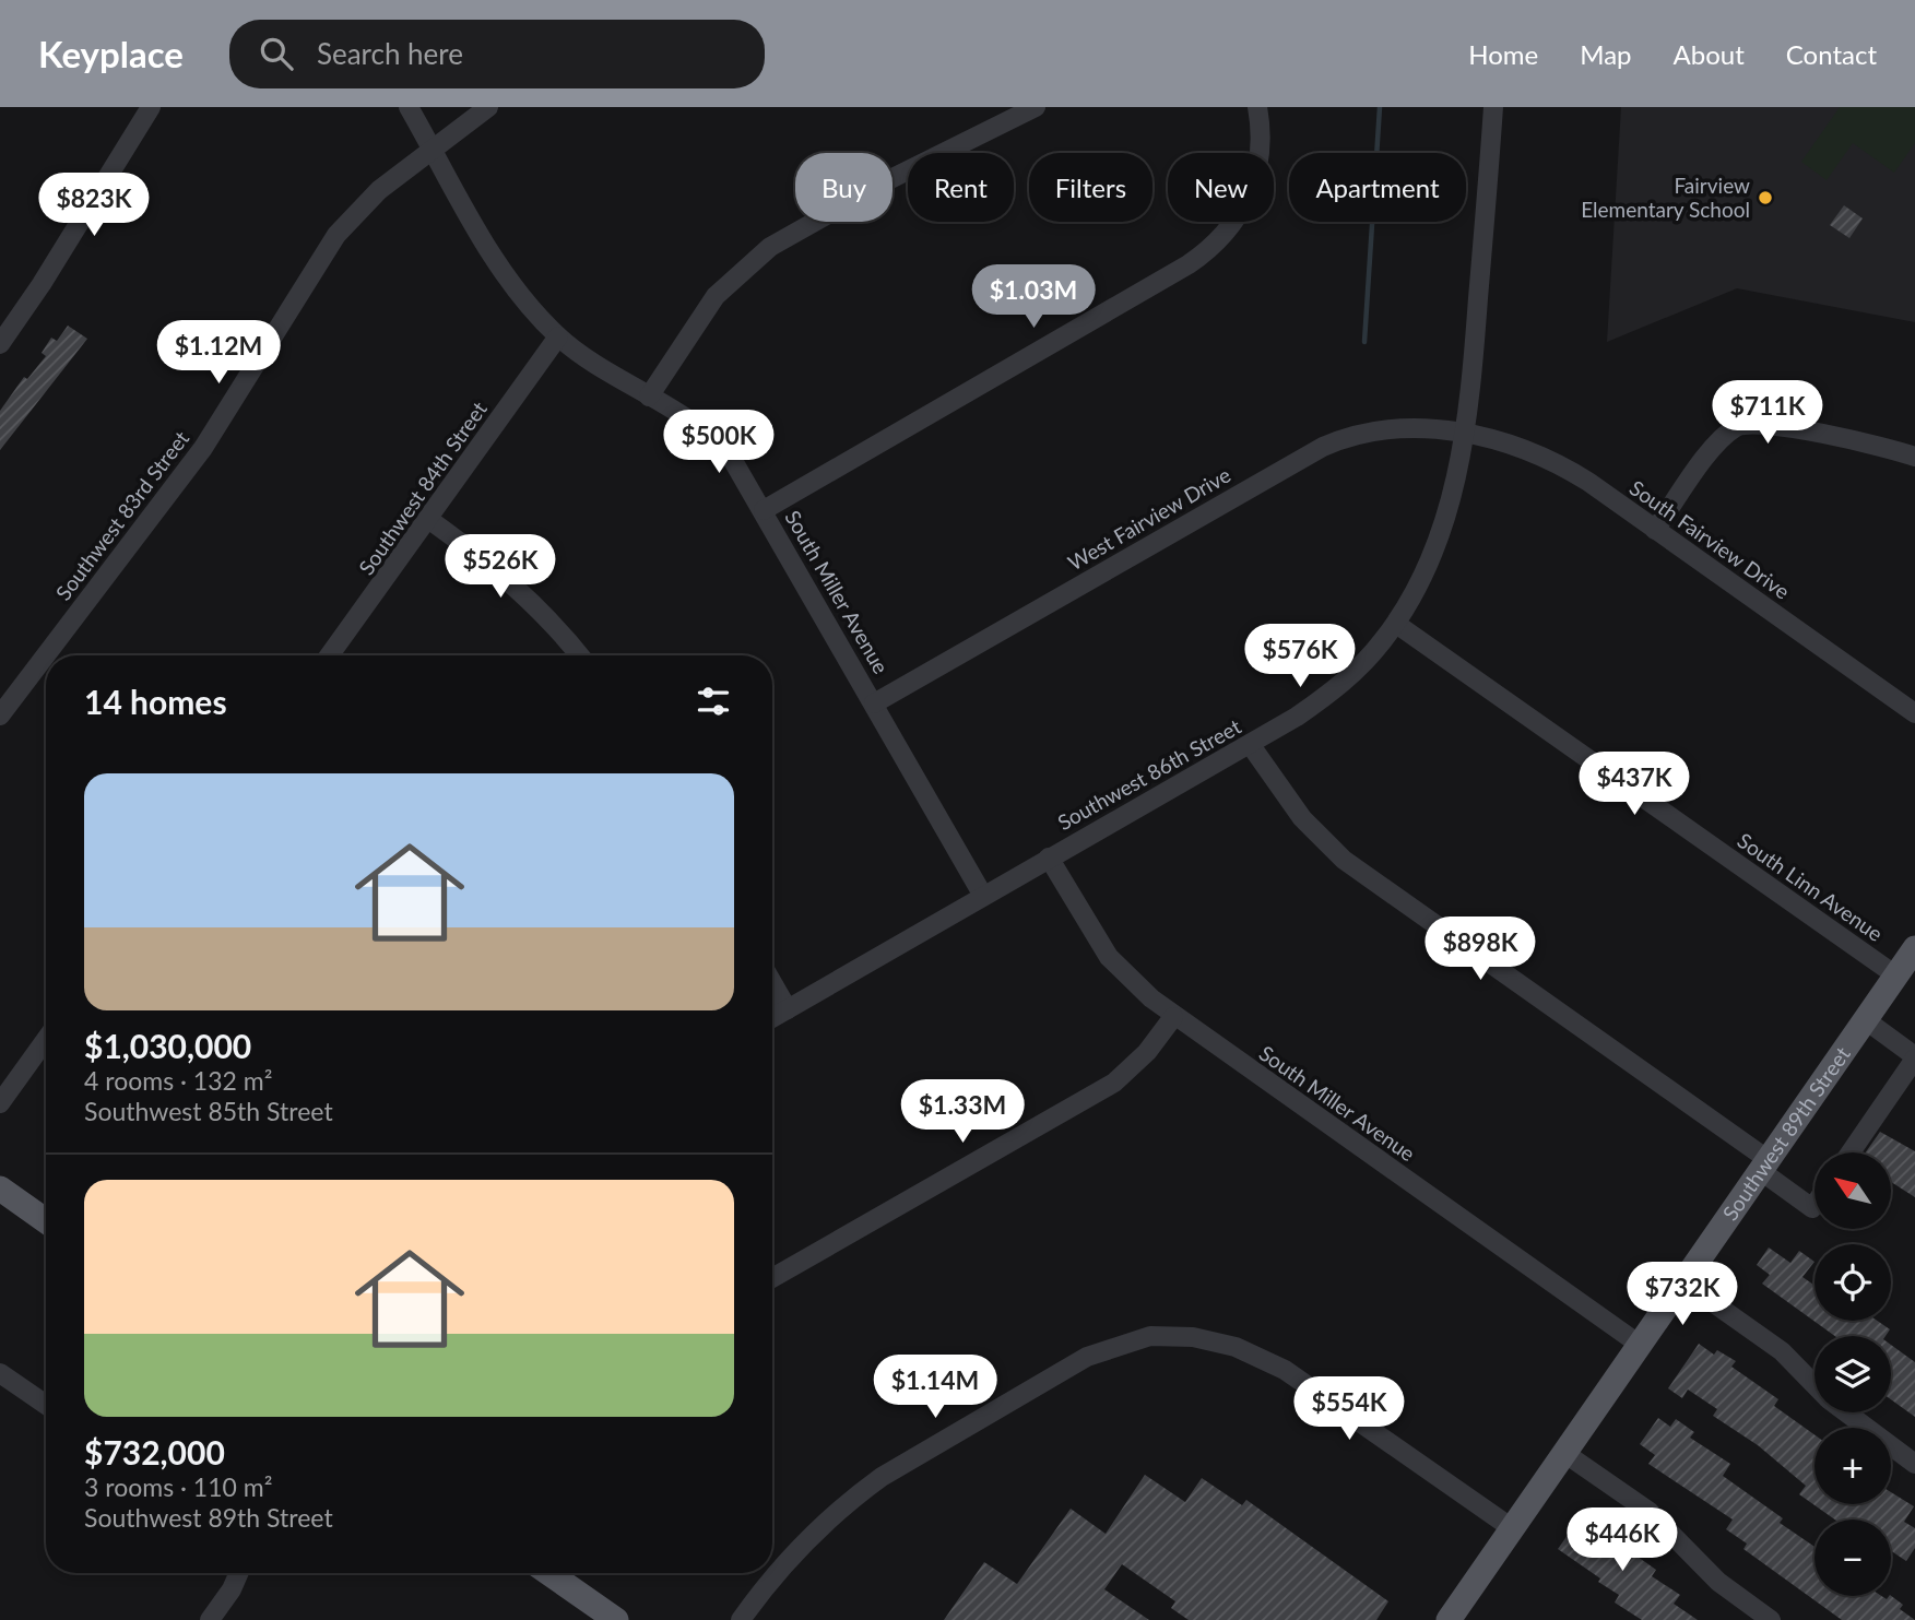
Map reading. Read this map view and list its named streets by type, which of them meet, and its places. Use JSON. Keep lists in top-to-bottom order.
{
  "streets": {
    "main road": ["Southwest 89th Street"],
    "street": [
      "Southwest 84th Street",
      "Southwest 83rd Street",
      "West Fairview Drive",
      "South Fairview Drive",
      "South Miller Avenue",
      "Southwest 86th Street",
      "South Linn Avenue"
    ]
  },
  "crossings": [
    ["Southwest 84th Street", "South Miller Avenue"],
    ["Southwest 83rd Street", "South Miller Avenue"],
    ["West Fairview Drive", "South Fairview Drive"],
    ["West Fairview Drive", "South Miller Avenue"],
    ["West Fairview Drive", "Southwest 86th Street"],
    ["South Fairview Drive", "Southwest 86th Street"],
    ["South Miller Avenue", "Southwest 86th Street"],
    ["South Miller Avenue", "Southwest 89th Street"],
    ["Southwest 86th Street", "South Linn Avenue"],
    ["South Linn Avenue", "Southwest 89th Street"]
  ],
  "places": ["Fairview Elementary School"],
  "north": "top left",
  "page": {
    "header": "Keyplace",
    "search": "Search here",
    "nav": [
      "Home",
      "Map",
      "About",
      "Contact"
    ],
    "chip": [
      "Buy",
      "Rent",
      "Filters",
      "New",
      "Apartment"
    ],
    "price": [
      "$823K",
      "$1.03M",
      "$1.12M",
      "$711K",
      "$500K",
      "$526K",
      "$576K",
      "$437K",
      "$898K",
      "$1.33M",
      "$732K",
      "$1.14M",
      "$554K",
      "$446K"
    ],
    "heading": "14 homes",
    "list": [
      {
        "name": "$1,030,000",
        "note": "4 rooms · 132 m² · Southwest 85th Street"
      },
      {
        "name": "$732,000",
        "note": "3 rooms · 110 m² · Southwest 89th Street"
      }
    ],
    "map_buttons": ["+", "−"]
  }
}
